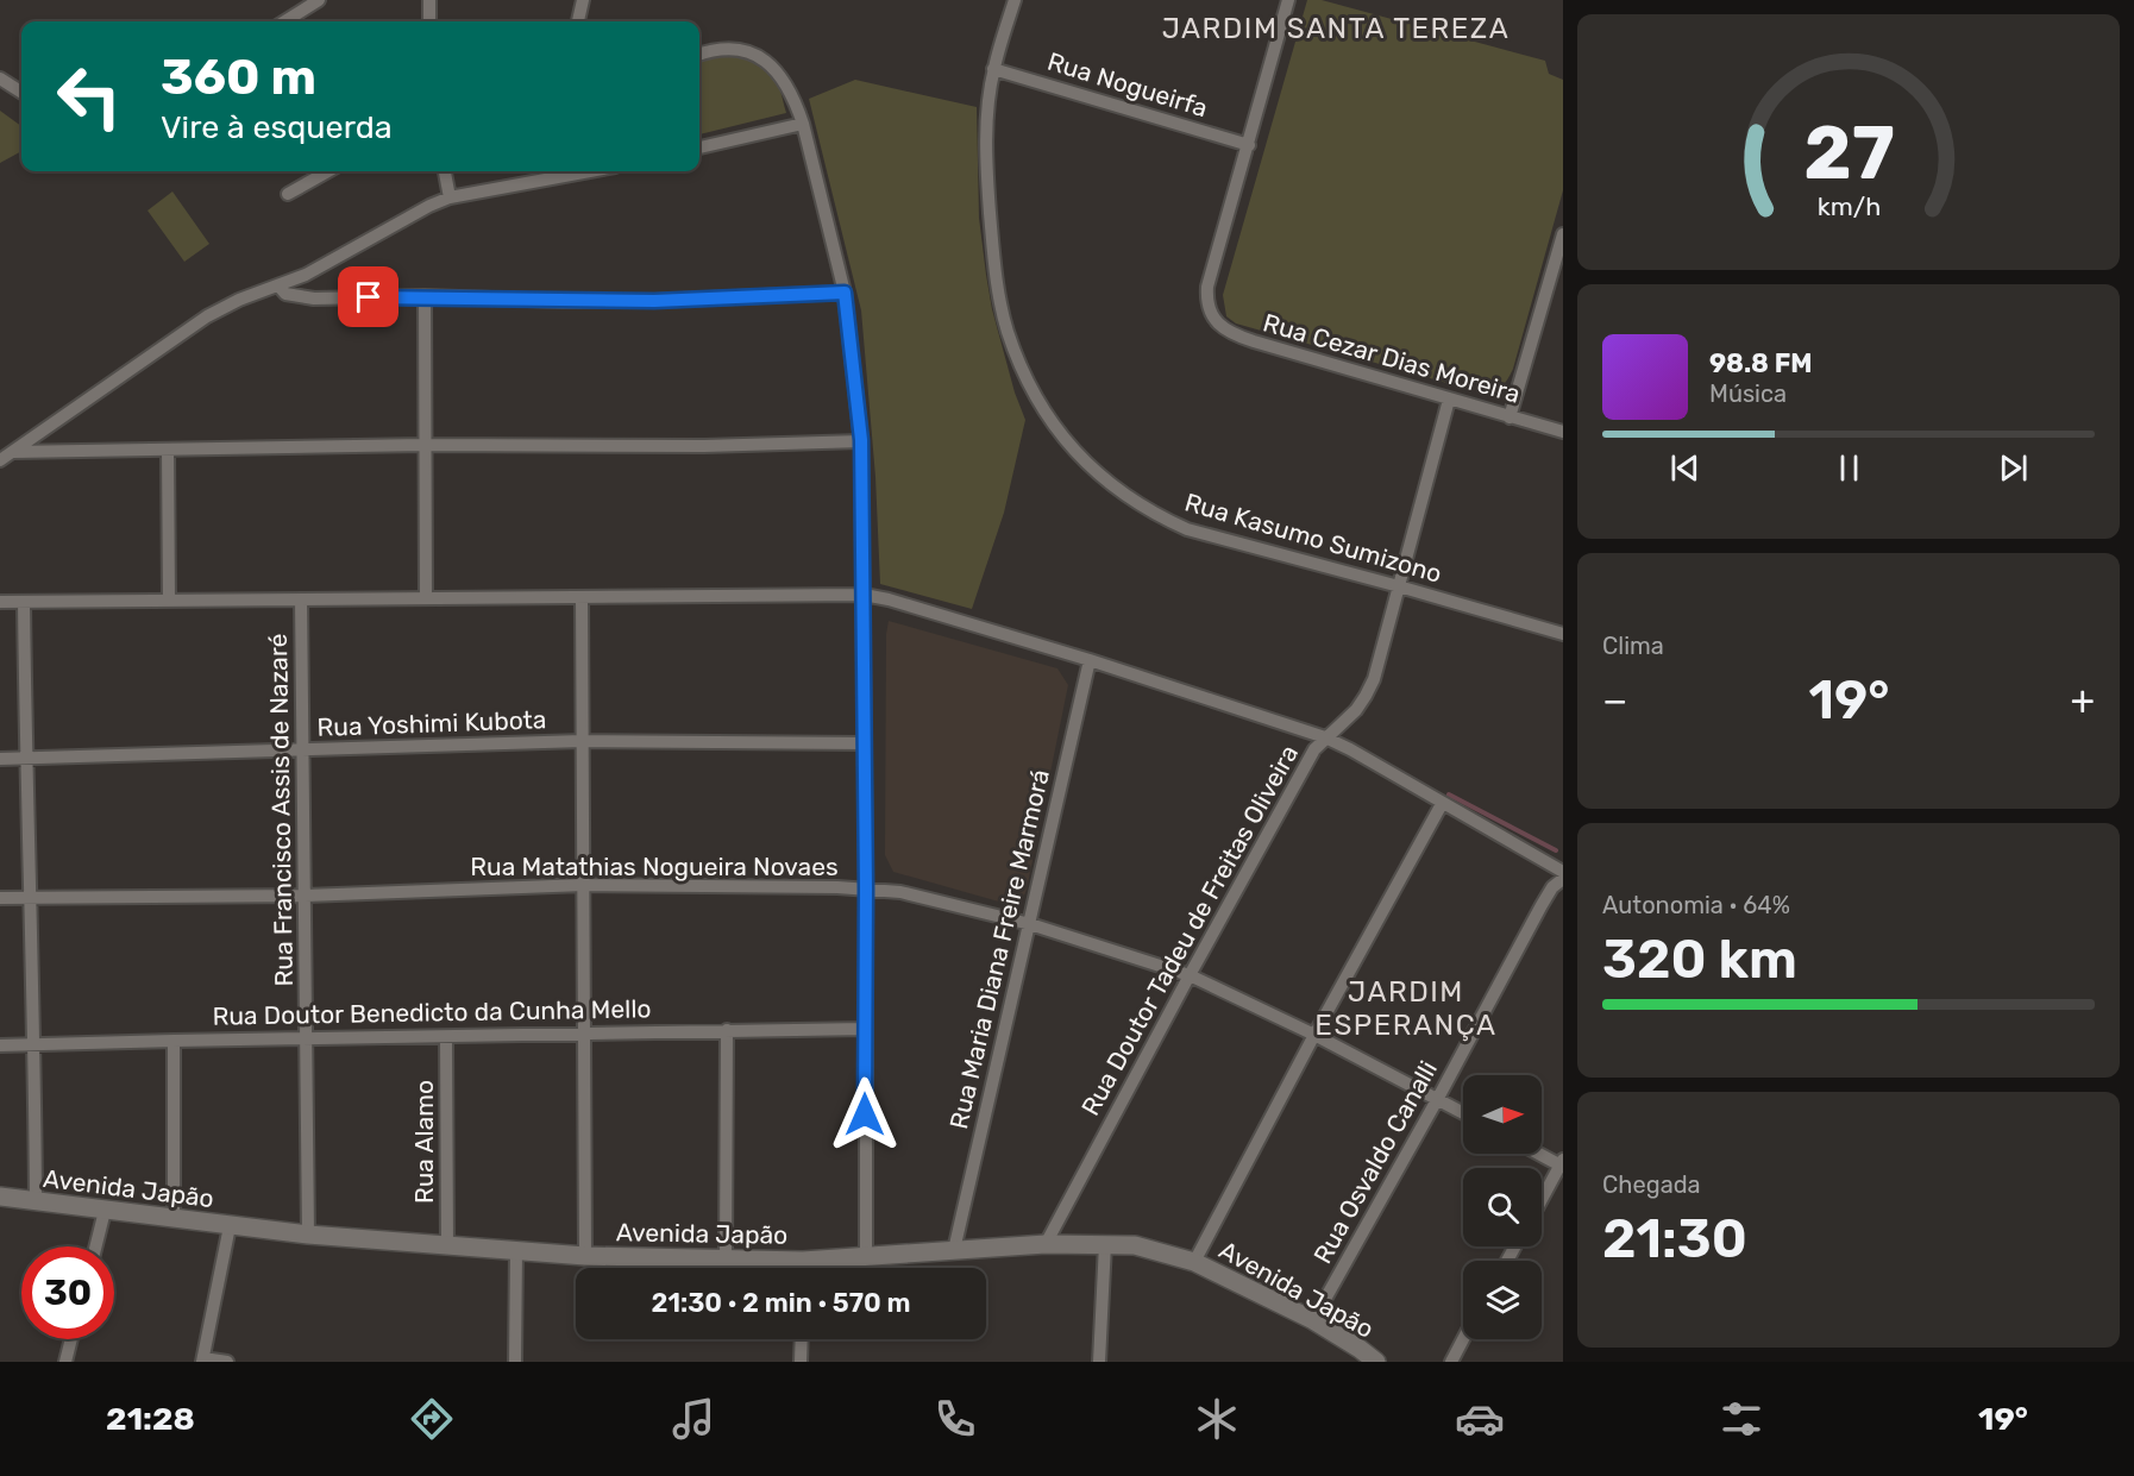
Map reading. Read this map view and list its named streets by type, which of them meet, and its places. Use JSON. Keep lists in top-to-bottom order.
{
  "streets": {
    "main road": ["Avenida Japão"],
    "street": [
      "Rua Nogueirfa",
      "Rua Cezar Dias Moreira",
      "Rua Kasumo Sumizono",
      "Rua Yoshimi Kubota",
      "Rua Francisco Assis de Nazaré",
      "Rua Matathias Nogueira Novaes",
      "Rua Doutor Tadeu de Freitas Oliveira",
      "Rua Maria Diana Freire Marmorá",
      "Rua Doutor Benedicto da Cunha Mello",
      "Rua Alamo",
      "Rua Osvaldo Canalli"
    ]
  },
  "crossings": [
    ["Rua Nogueirfa", "Rua Cezar Dias Moreira"],
    ["Rua Nogueirfa", "Rua Kasumo Sumizono"],
    ["Rua Cezar Dias Moreira", "Rua Doutor Tadeu de Freitas Oliveira"],
    ["Rua Kasumo Sumizono", "Rua Doutor Tadeu de Freitas Oliveira"],
    ["Rua Yoshimi Kubota", "Rua Francisco Assis de Nazaré"],
    ["Rua Francisco Assis de Nazaré", "Rua Matathias Nogueira Novaes"],
    ["Rua Francisco Assis de Nazaré", "Rua Doutor Benedicto da Cunha Mello"],
    ["Rua Francisco Assis de Nazaré", "Avenida Japão"],
    ["Rua Matathias Nogueira Novaes", "Rua Doutor Tadeu de Freitas Oliveira"],
    ["Rua Matathias Nogueira Novaes", "Rua Maria Diana Freire Marmorá"],
    ["Rua Matathias Nogueira Novaes", "Rua Osvaldo Canalli"],
    ["Rua Doutor Tadeu de Freitas Oliveira", "Avenida Japão"],
    ["Rua Maria Diana Freire Marmorá", "Avenida Japão"],
    ["Rua Doutor Benedicto da Cunha Mello", "Rua Alamo"],
    ["Rua Alamo", "Avenida Japão"],
    ["Rua Osvaldo Canalli", "Avenida Japão"]
  ],
  "districts": ["JARDIM SANTA TEREZA", "JARDIM ESPERANÇA"],
  "north": "right",
  "page": {
    "turn": ["360 m", "Vire à esquerda"],
    "song": ["98.8 FM", "Música"],
    "tile": [
      "Clima",
      ["Autonomia · 64%", "320 km"],
      ["Chegada", "21:30"]
    ],
    "heat": ["−", "19°", "+"],
    "limit": "30",
    "trip": "21:30 · 2 min · 570 m",
    "tabs": ["21:28", "19°"],
    "gauge": ["27", "km/h"]
  }
}
